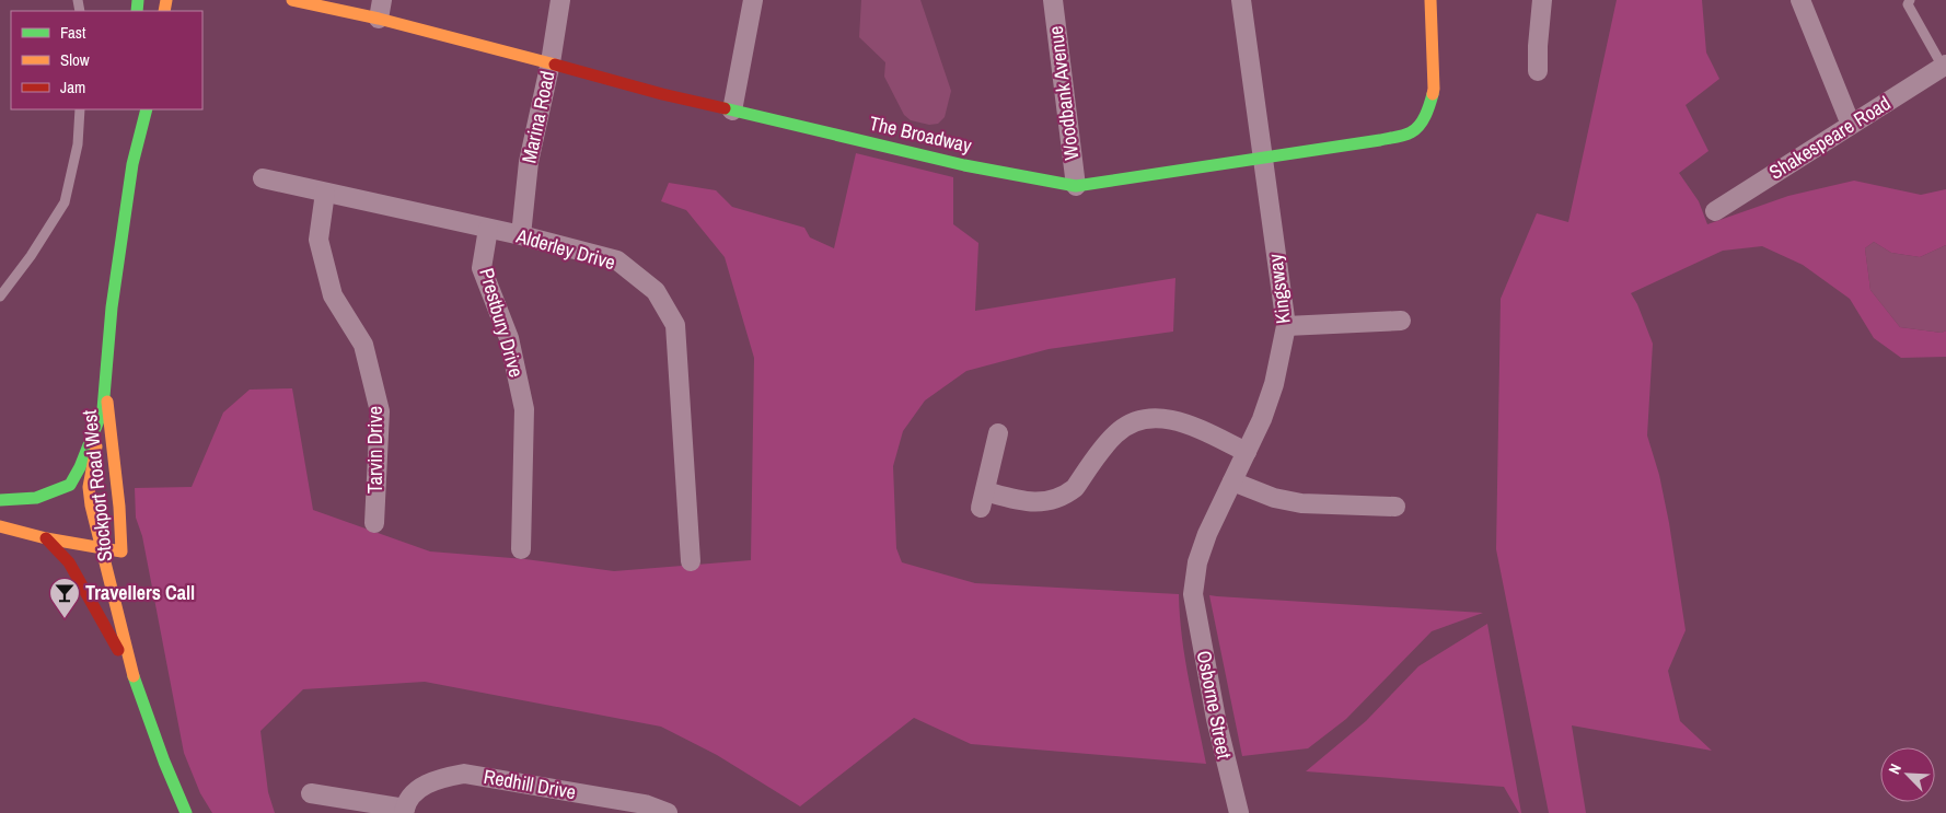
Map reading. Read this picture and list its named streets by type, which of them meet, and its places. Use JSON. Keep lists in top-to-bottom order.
{
  "streets": {
    "main road": ["The Broadway", "Stockport Road West"],
    "street": [
      "Woodbank Avenue",
      "Marina Road",
      "Shakespeare Road",
      "Alderley Drive",
      "Kingsway",
      "Prestbury Drive",
      "Tarvin Drive",
      "Osborne Street",
      "Redhill Drive"
    ]
  },
  "crossings": [
    ["Woodbank Avenue", "The Broadway"],
    ["Marina Road", "The Broadway"],
    ["Marina Road", "Alderley Drive"],
    ["The Broadway", "Kingsway"],
    ["Alderley Drive", "Prestbury Drive"],
    ["Alderley Drive", "Tarvin Drive"],
    ["Kingsway", "Osborne Street"]
  ],
  "places": {
    "bar": ["Travellers Call"]
  },
  "legend": ["Fast", "Slow", "Jam"],
  "north": "top left"
}
